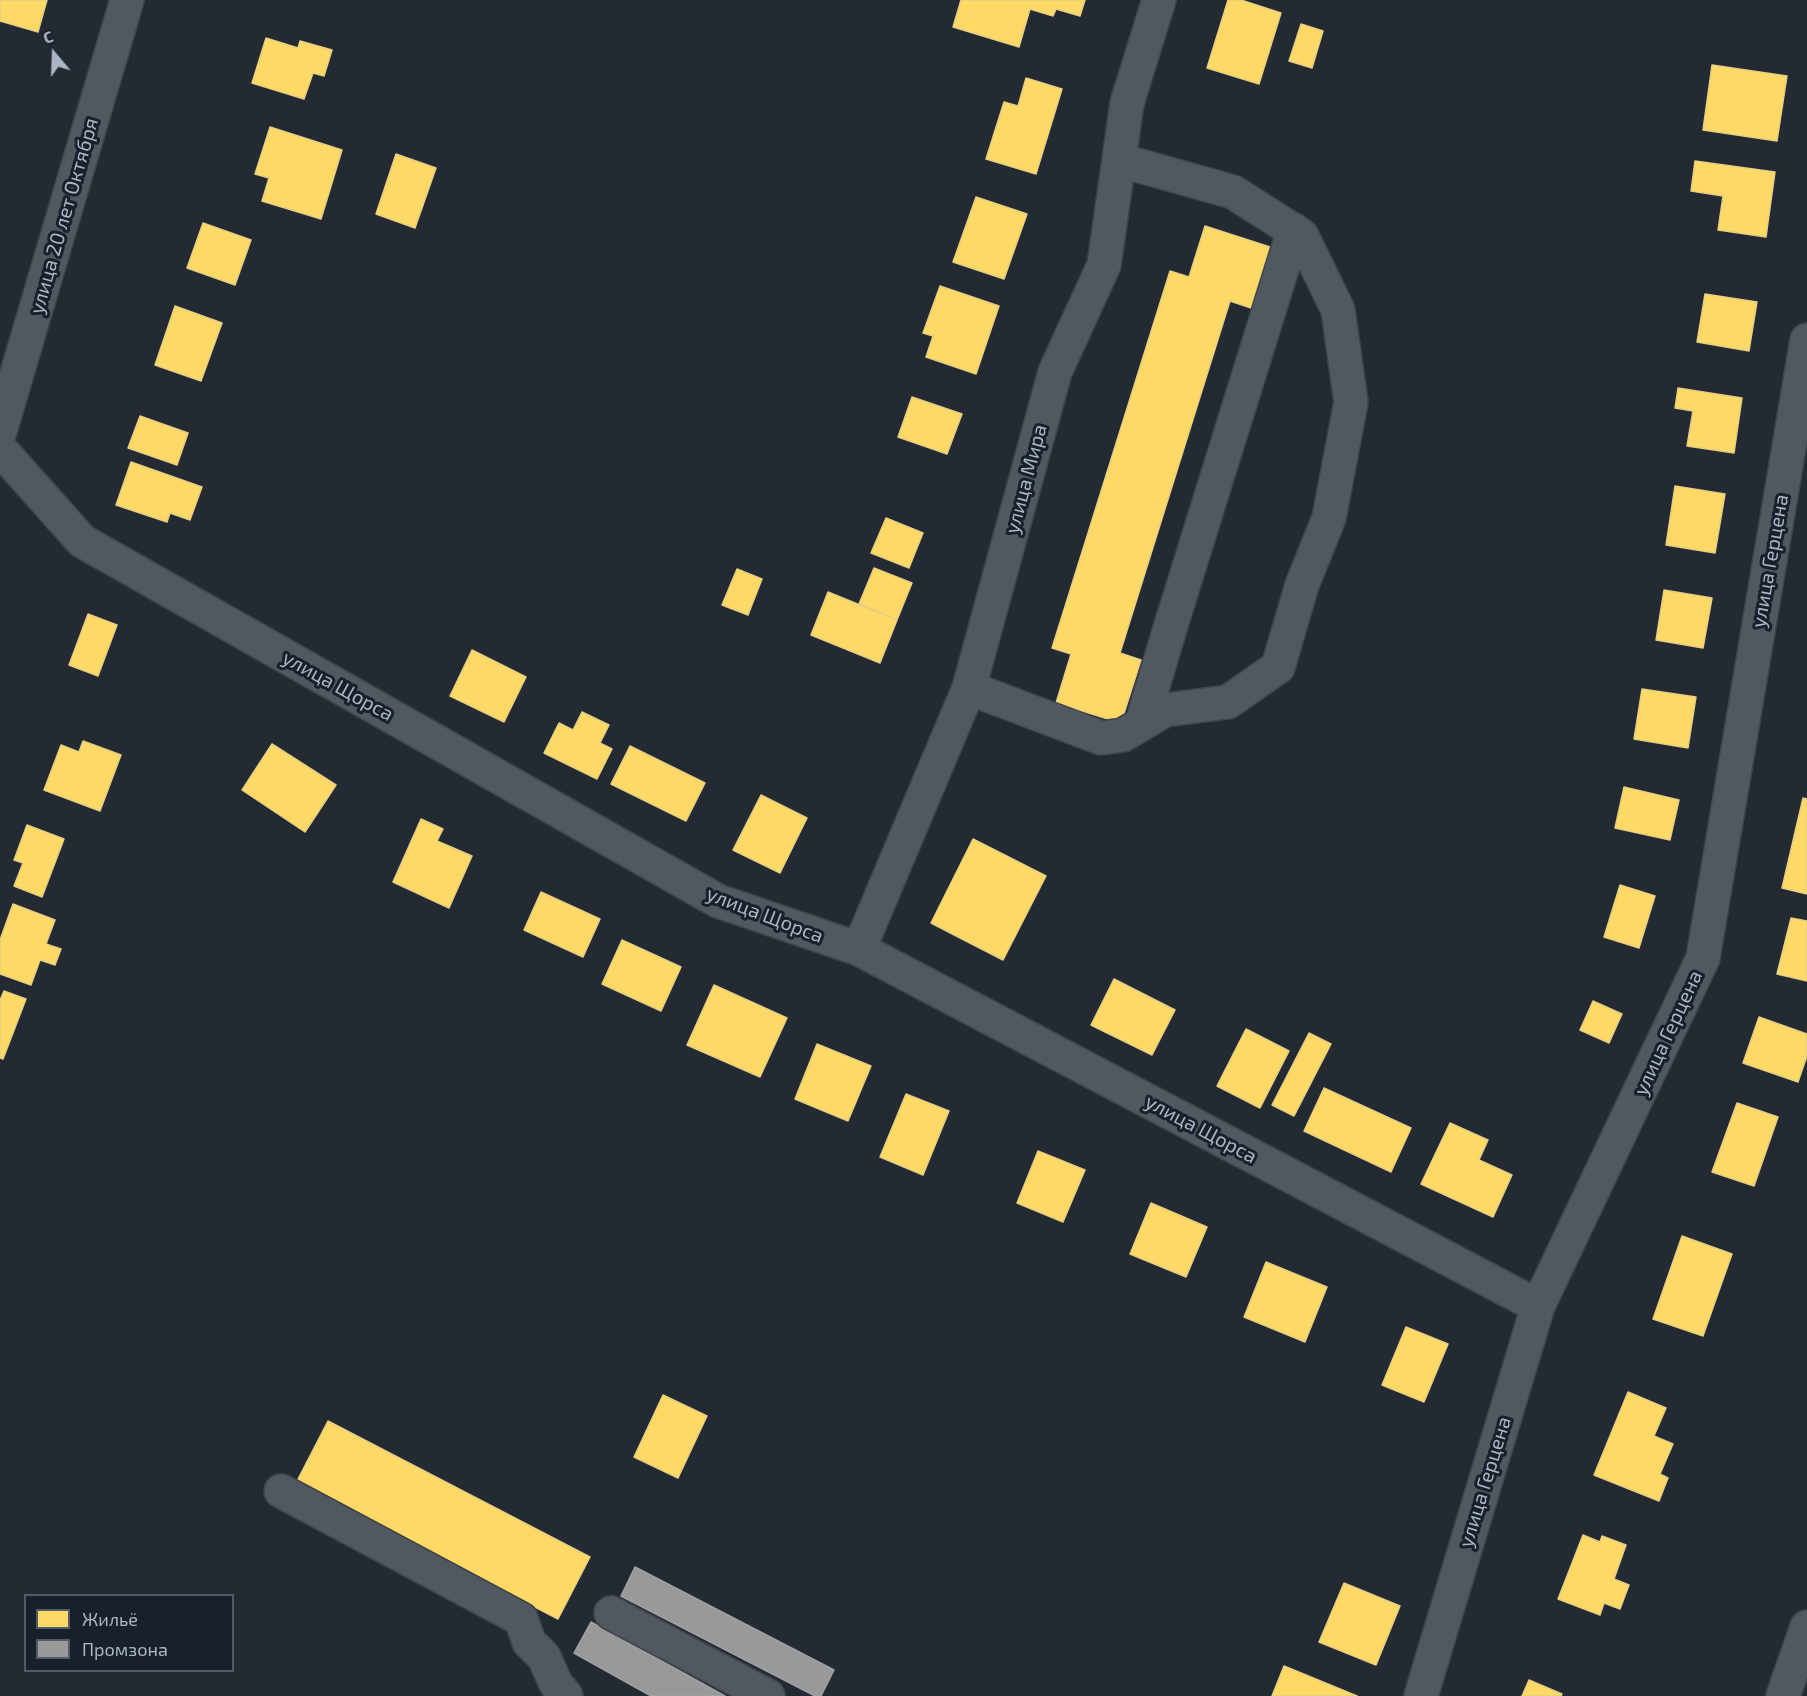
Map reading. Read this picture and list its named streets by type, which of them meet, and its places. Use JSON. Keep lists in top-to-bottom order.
{
  "streets": {
    "street": [
      "улица 20 лет Октября",
      "улица Мира",
      "улица Герцена",
      "улица Щорса"
    ]
  },
  "crossings": [
    ["улица Мира", "улица Щорса"],
    ["улица Герцена", "улица Щорса"]
  ],
  "legend": ["Жильё", "Промзона"],
  "north": "top"
}
